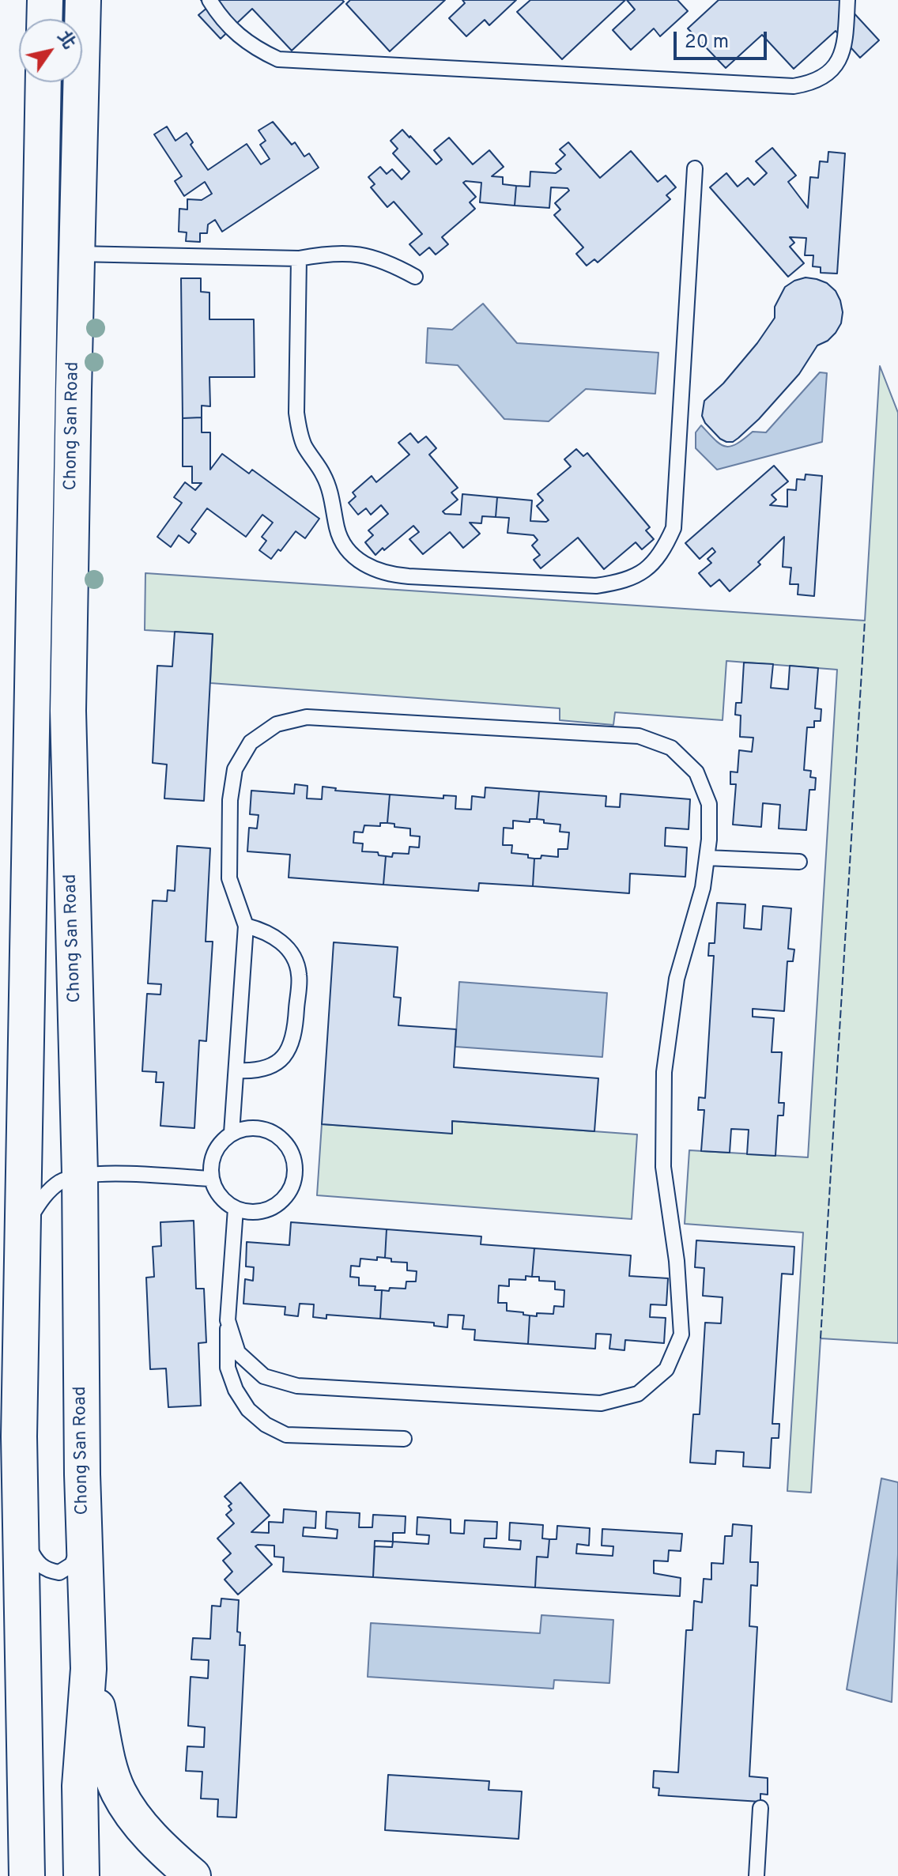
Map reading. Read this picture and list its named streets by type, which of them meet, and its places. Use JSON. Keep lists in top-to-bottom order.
{
  "streets": {
    "main road": ["Chong San Road"]
  },
  "scale_bar": "20 m",
  "north": "top right"
}
